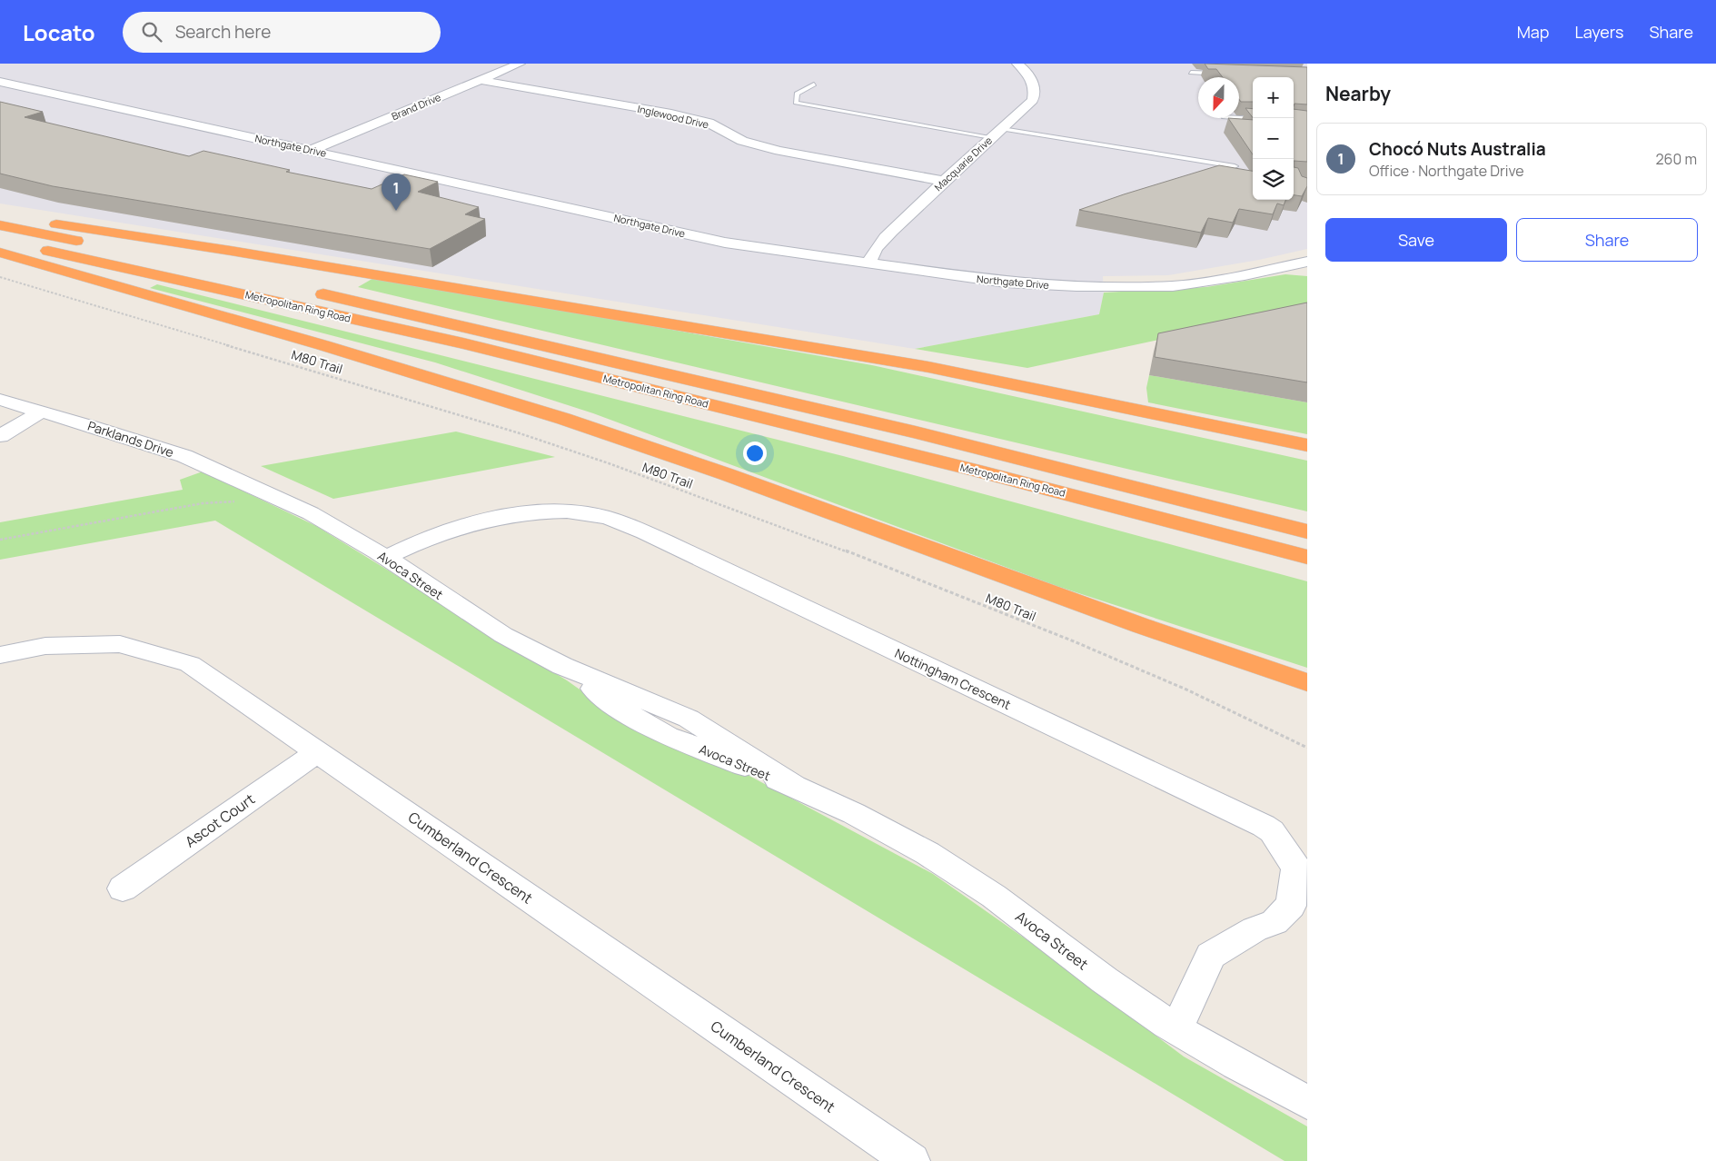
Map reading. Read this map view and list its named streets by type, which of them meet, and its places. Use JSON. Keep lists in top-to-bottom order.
{
  "streets": {
    "highway": ["Metropolitan Ring Road"],
    "street": [
      "Brand Drive",
      "Inglewood Drive",
      "Northgate Drive",
      "Macquarie Drive",
      "Parklands Drive",
      "Avoca Street",
      "Nottingham Crescent",
      "Ascot Court",
      "Cumberland Crescent"
    ],
    "path": ["M80 Trail"]
  },
  "crossings": [
    ["Brand Drive", "Inglewood Drive"],
    ["Brand Drive", "Northgate Drive"],
    ["Inglewood Drive", "Macquarie Drive"],
    ["Northgate Drive", "Macquarie Drive"],
    ["Parklands Drive", "Avoca Street"],
    ["Avoca Street", "Nottingham Crescent"],
    ["Ascot Court", "Cumberland Crescent"]
  ],
  "north": "bottom",
  "page": {
    "header": "Locato",
    "search": "Search here",
    "nav": ["Map", "Layers", "Share"],
    "heading": "Nearby",
    "map_buttons": ["+", "−"],
    "list": [
      {
        "mark": "1",
        "name": "Chocó Nuts Australia",
        "note": "Office · Northgate Drive",
        "value": "260 m"
      }
    ],
    "pins": "1",
    "buttons": ["Save", "Share"]
  }
}
